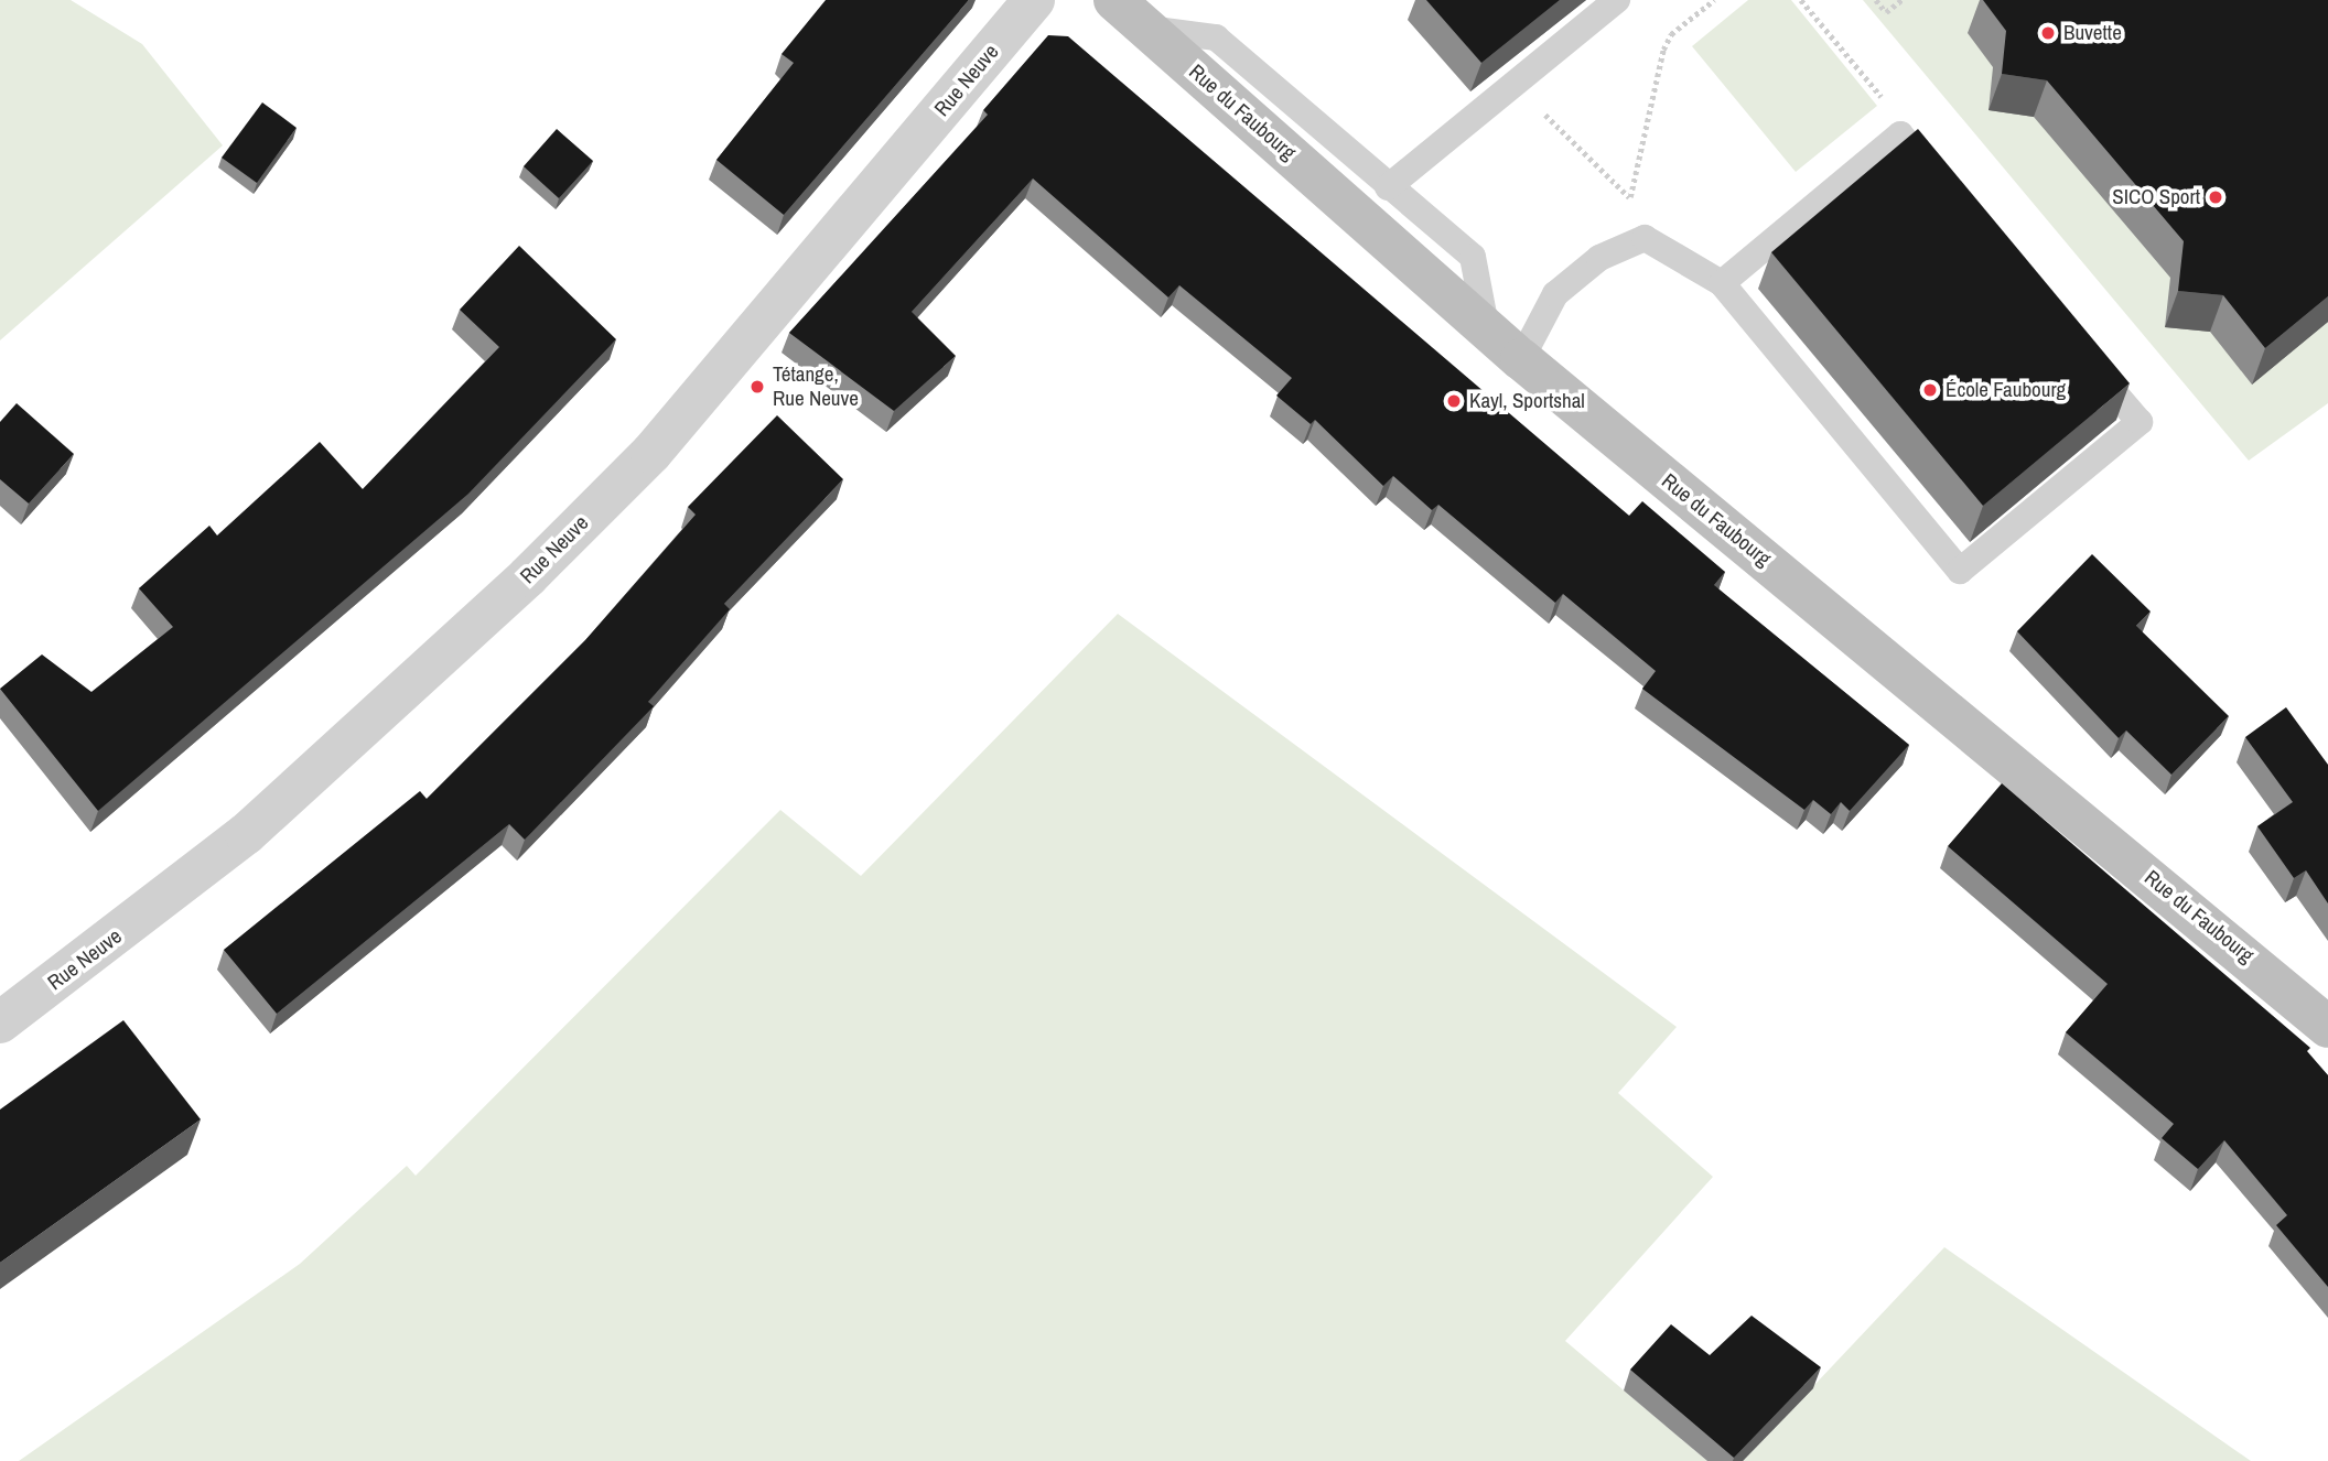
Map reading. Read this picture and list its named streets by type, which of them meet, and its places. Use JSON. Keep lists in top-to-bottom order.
{
  "streets": {
    "main road": ["Rue du Faubourg"],
    "street": ["Rue Neuve"]
  },
  "places": [
    "Buvette",
    "SICO Sport",
    "Tétange, Rue Neuve",
    "École Faubourg",
    "Kayl, Sportshal"
  ]
}
